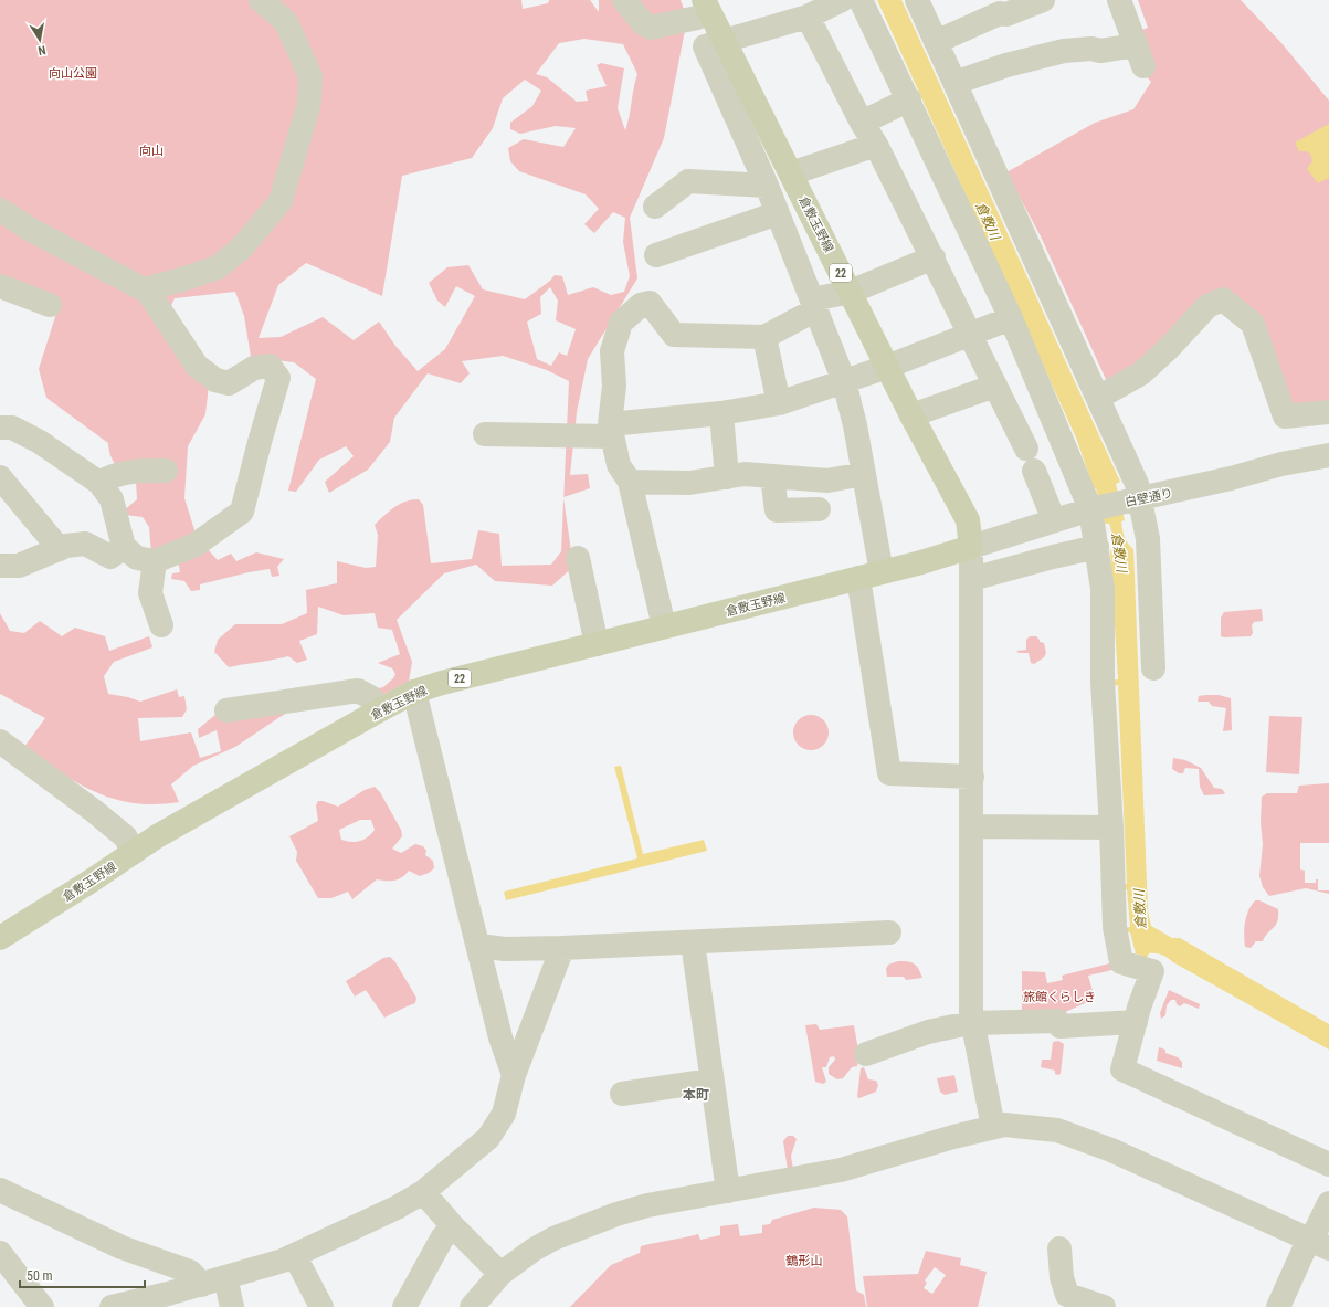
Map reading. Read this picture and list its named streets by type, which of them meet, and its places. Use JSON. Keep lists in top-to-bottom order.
{
  "streets": {
    "main road": ["倉敷玉野線", "22"],
    "street": ["白壁通り"]
  },
  "crossings": [
    ["倉敷玉野線", "白壁通り"]
  ],
  "districts": ["本町"],
  "water": ["倉敷川"],
  "parks": [
    "向山公園",
    "向山",
    "旅館くらしき",
    "鶴形山"
  ],
  "scale_bar": "50 m",
  "north": "bottom"
}
